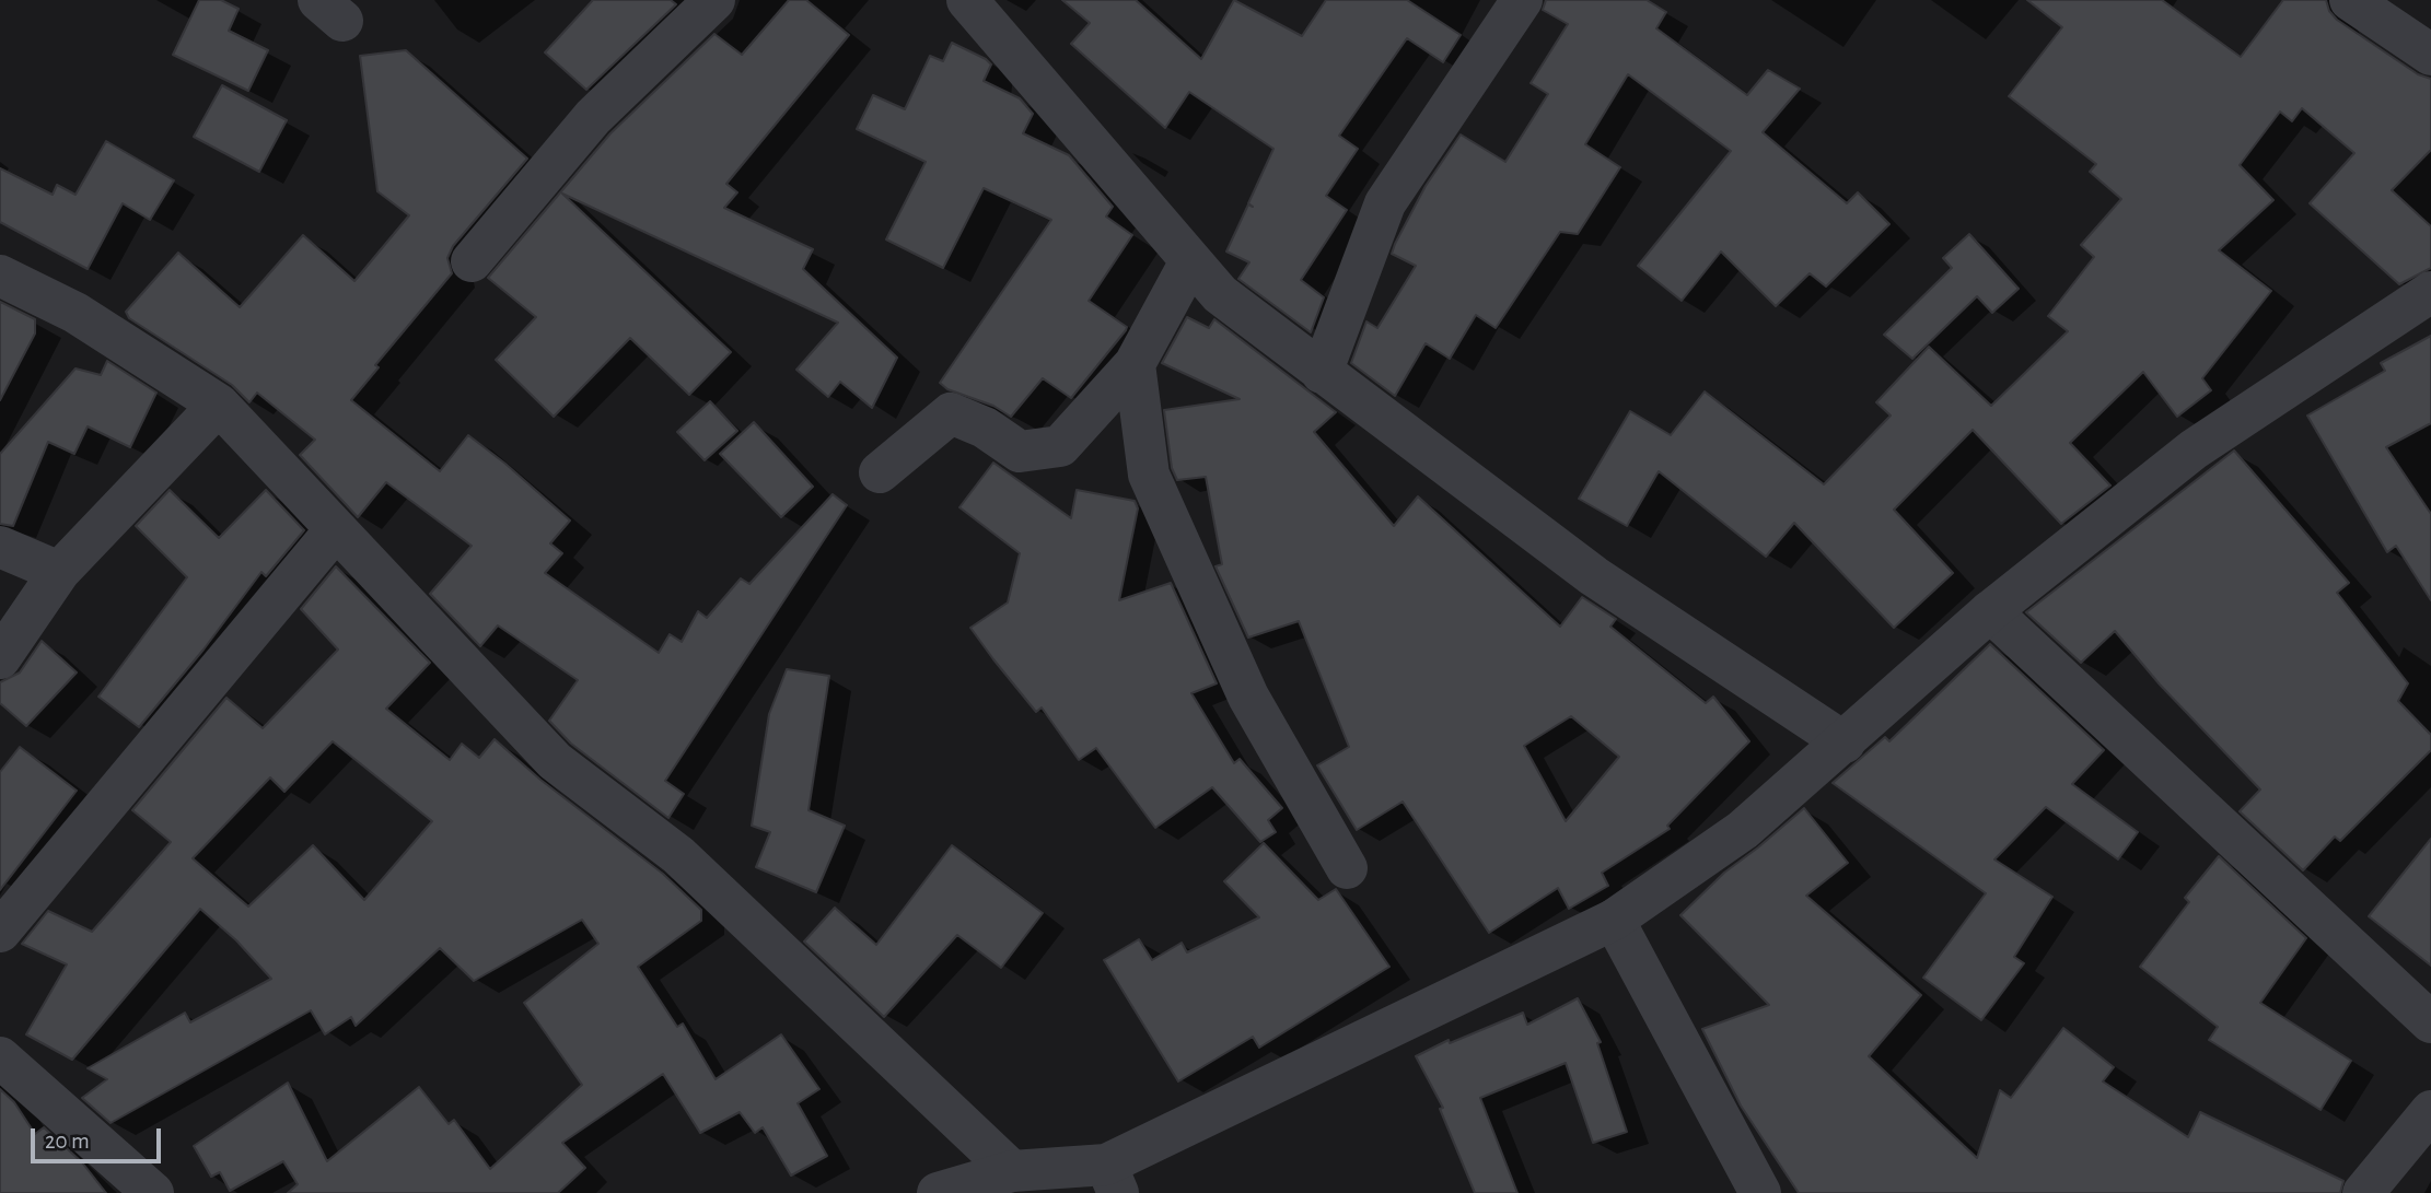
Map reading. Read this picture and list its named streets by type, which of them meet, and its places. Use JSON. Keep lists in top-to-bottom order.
{
  "scale_bar": "20 m"
}
